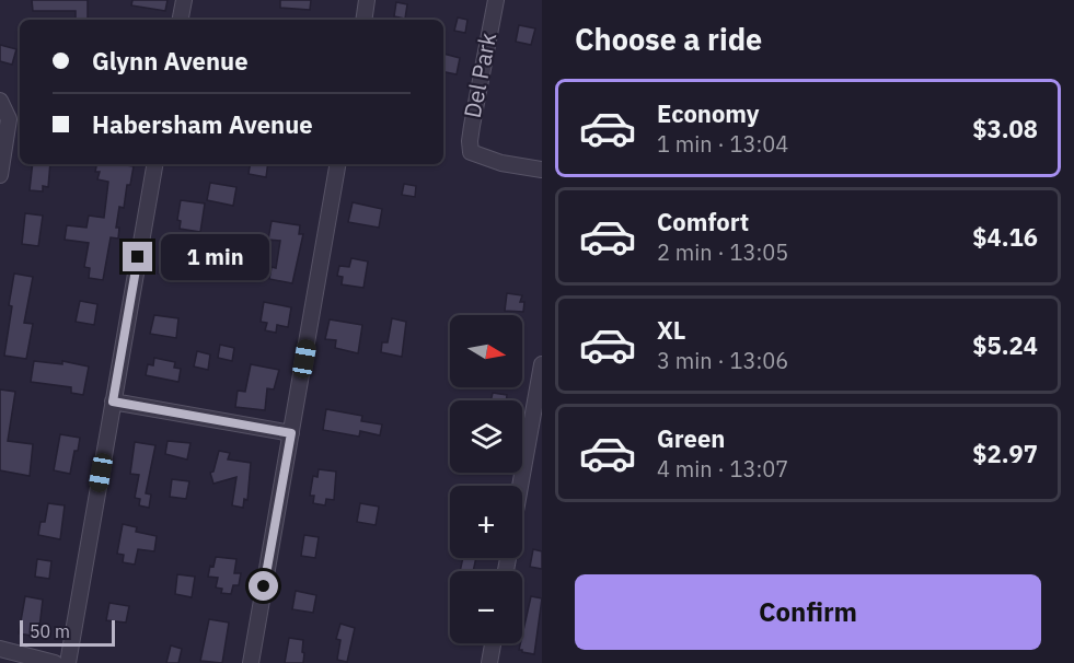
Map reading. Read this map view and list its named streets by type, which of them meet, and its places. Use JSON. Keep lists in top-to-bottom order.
{
  "streets": {
    "street": ["Del Park"]
  },
  "scale_bar": "50 m",
  "north": "right",
  "page": {
    "heading": "Choose a ride",
    "banner": ["Glynn Avenue", "Habersham Avenue"],
    "list": [
      {
        "name": "Economy",
        "note": "1 min · 13:04",
        "value": "$3.08"
      },
      {
        "name": "Comfort",
        "note": "2 min · 13:05",
        "value": "$4.16"
      },
      {
        "name": "XL",
        "note": "3 min · 13:06",
        "value": "$5.24"
      },
      {
        "name": "Green",
        "note": "4 min · 13:07",
        "value": "$2.97"
      }
    ],
    "bubble": "1 min",
    "map_buttons": ["+", "−"],
    "buttons": "Confirm",
    "scale": "50 m"
  }
}
